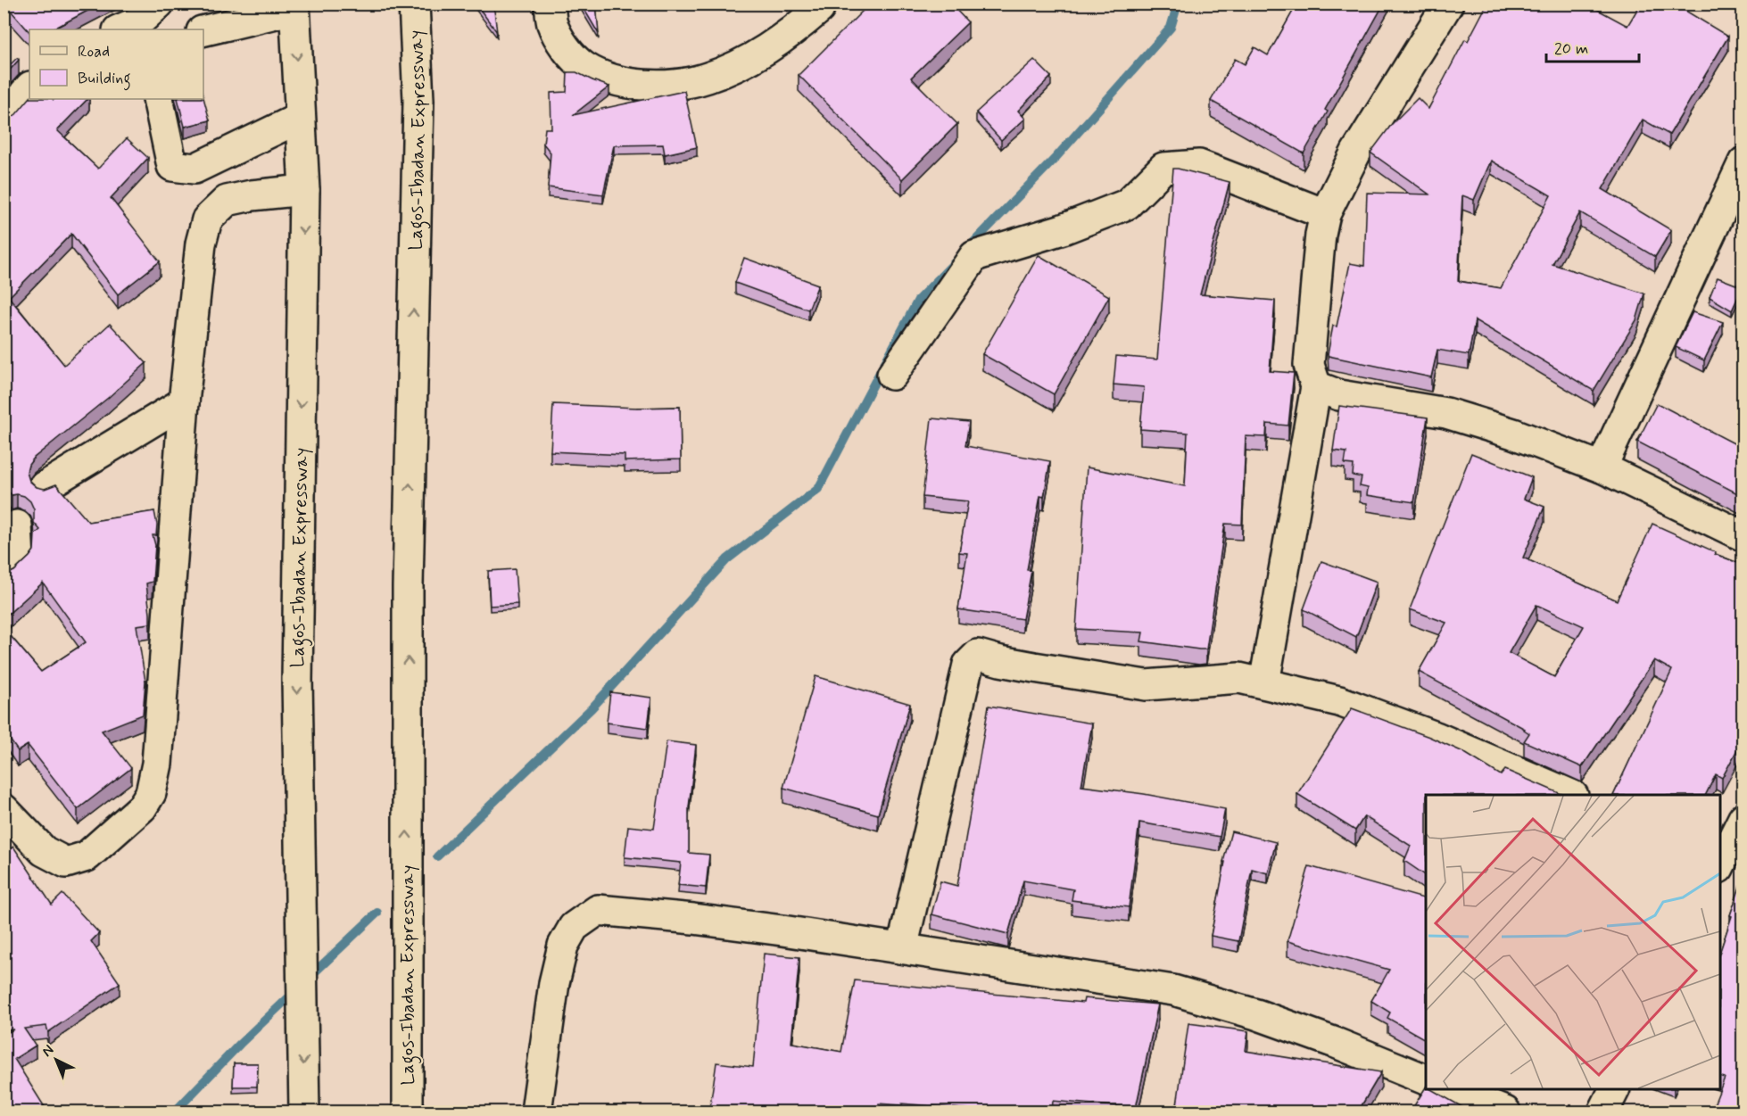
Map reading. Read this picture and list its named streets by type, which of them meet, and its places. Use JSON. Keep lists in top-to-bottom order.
{
  "streets": {
    "main road": ["Lagos-Ibadan Expressway"]
  },
  "legend": ["Road", "Building"],
  "scale_bar": "20 m",
  "north": "top left"
}
